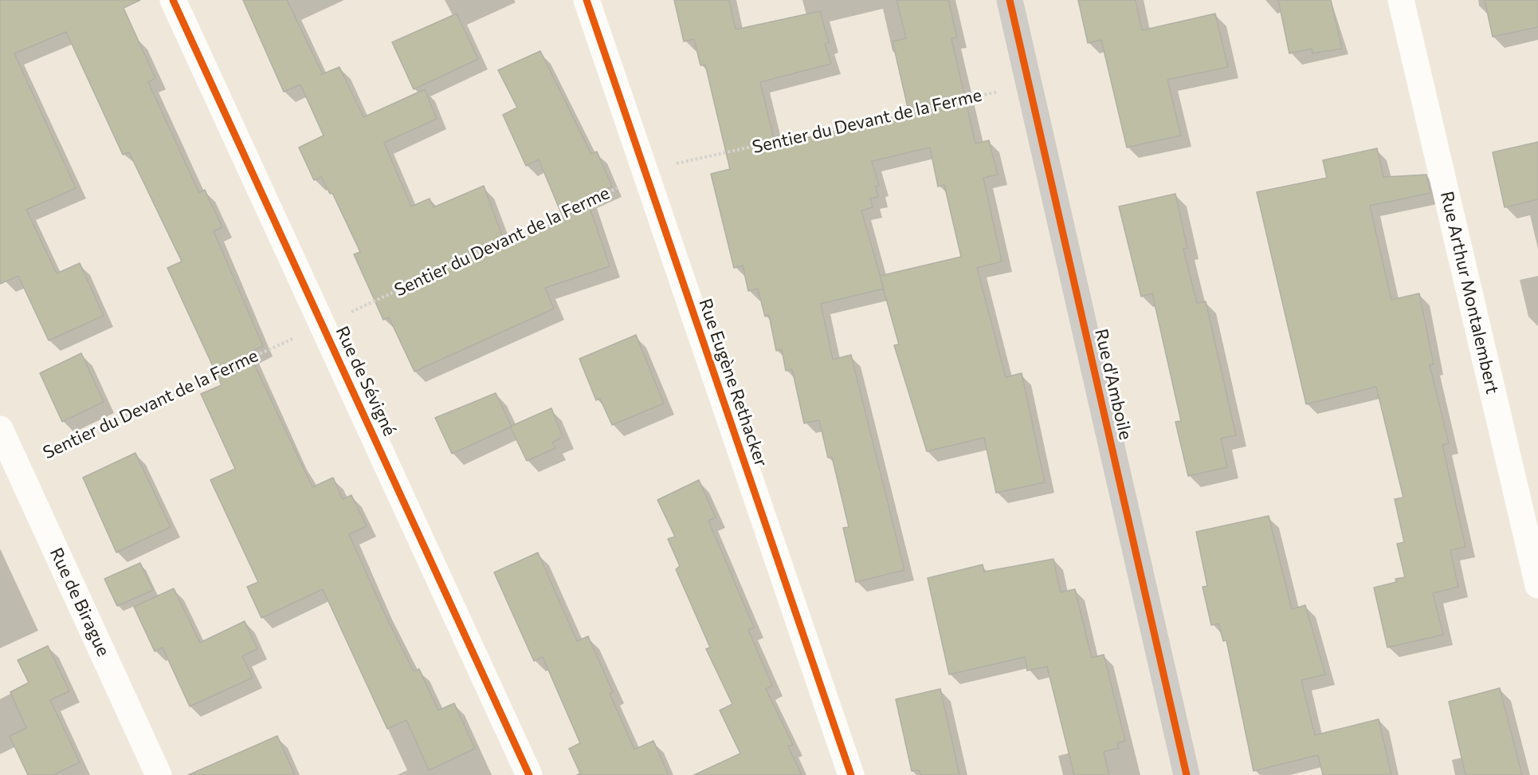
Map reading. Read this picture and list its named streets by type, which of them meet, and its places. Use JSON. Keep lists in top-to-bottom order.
{
  "streets": {
    "street": [
      "Rue Arthur Montalembert",
      "Rue de Sévigné",
      "Rue Eugène Rethacker",
      "Rue d'Amboile",
      "Rue de Birague"
    ],
    "path": ["Sentier du Devant de la Ferme"]
  },
  "crossings": [
    ["Sentier du Devant de la Ferme", "Rue de Sévigné"],
    ["Sentier du Devant de la Ferme", "Rue Eugène Rethacker"],
    ["Sentier du Devant de la Ferme", "Rue d'Amboile"],
    ["Sentier du Devant de la Ferme", "Rue de Birague"]
  ]
}
